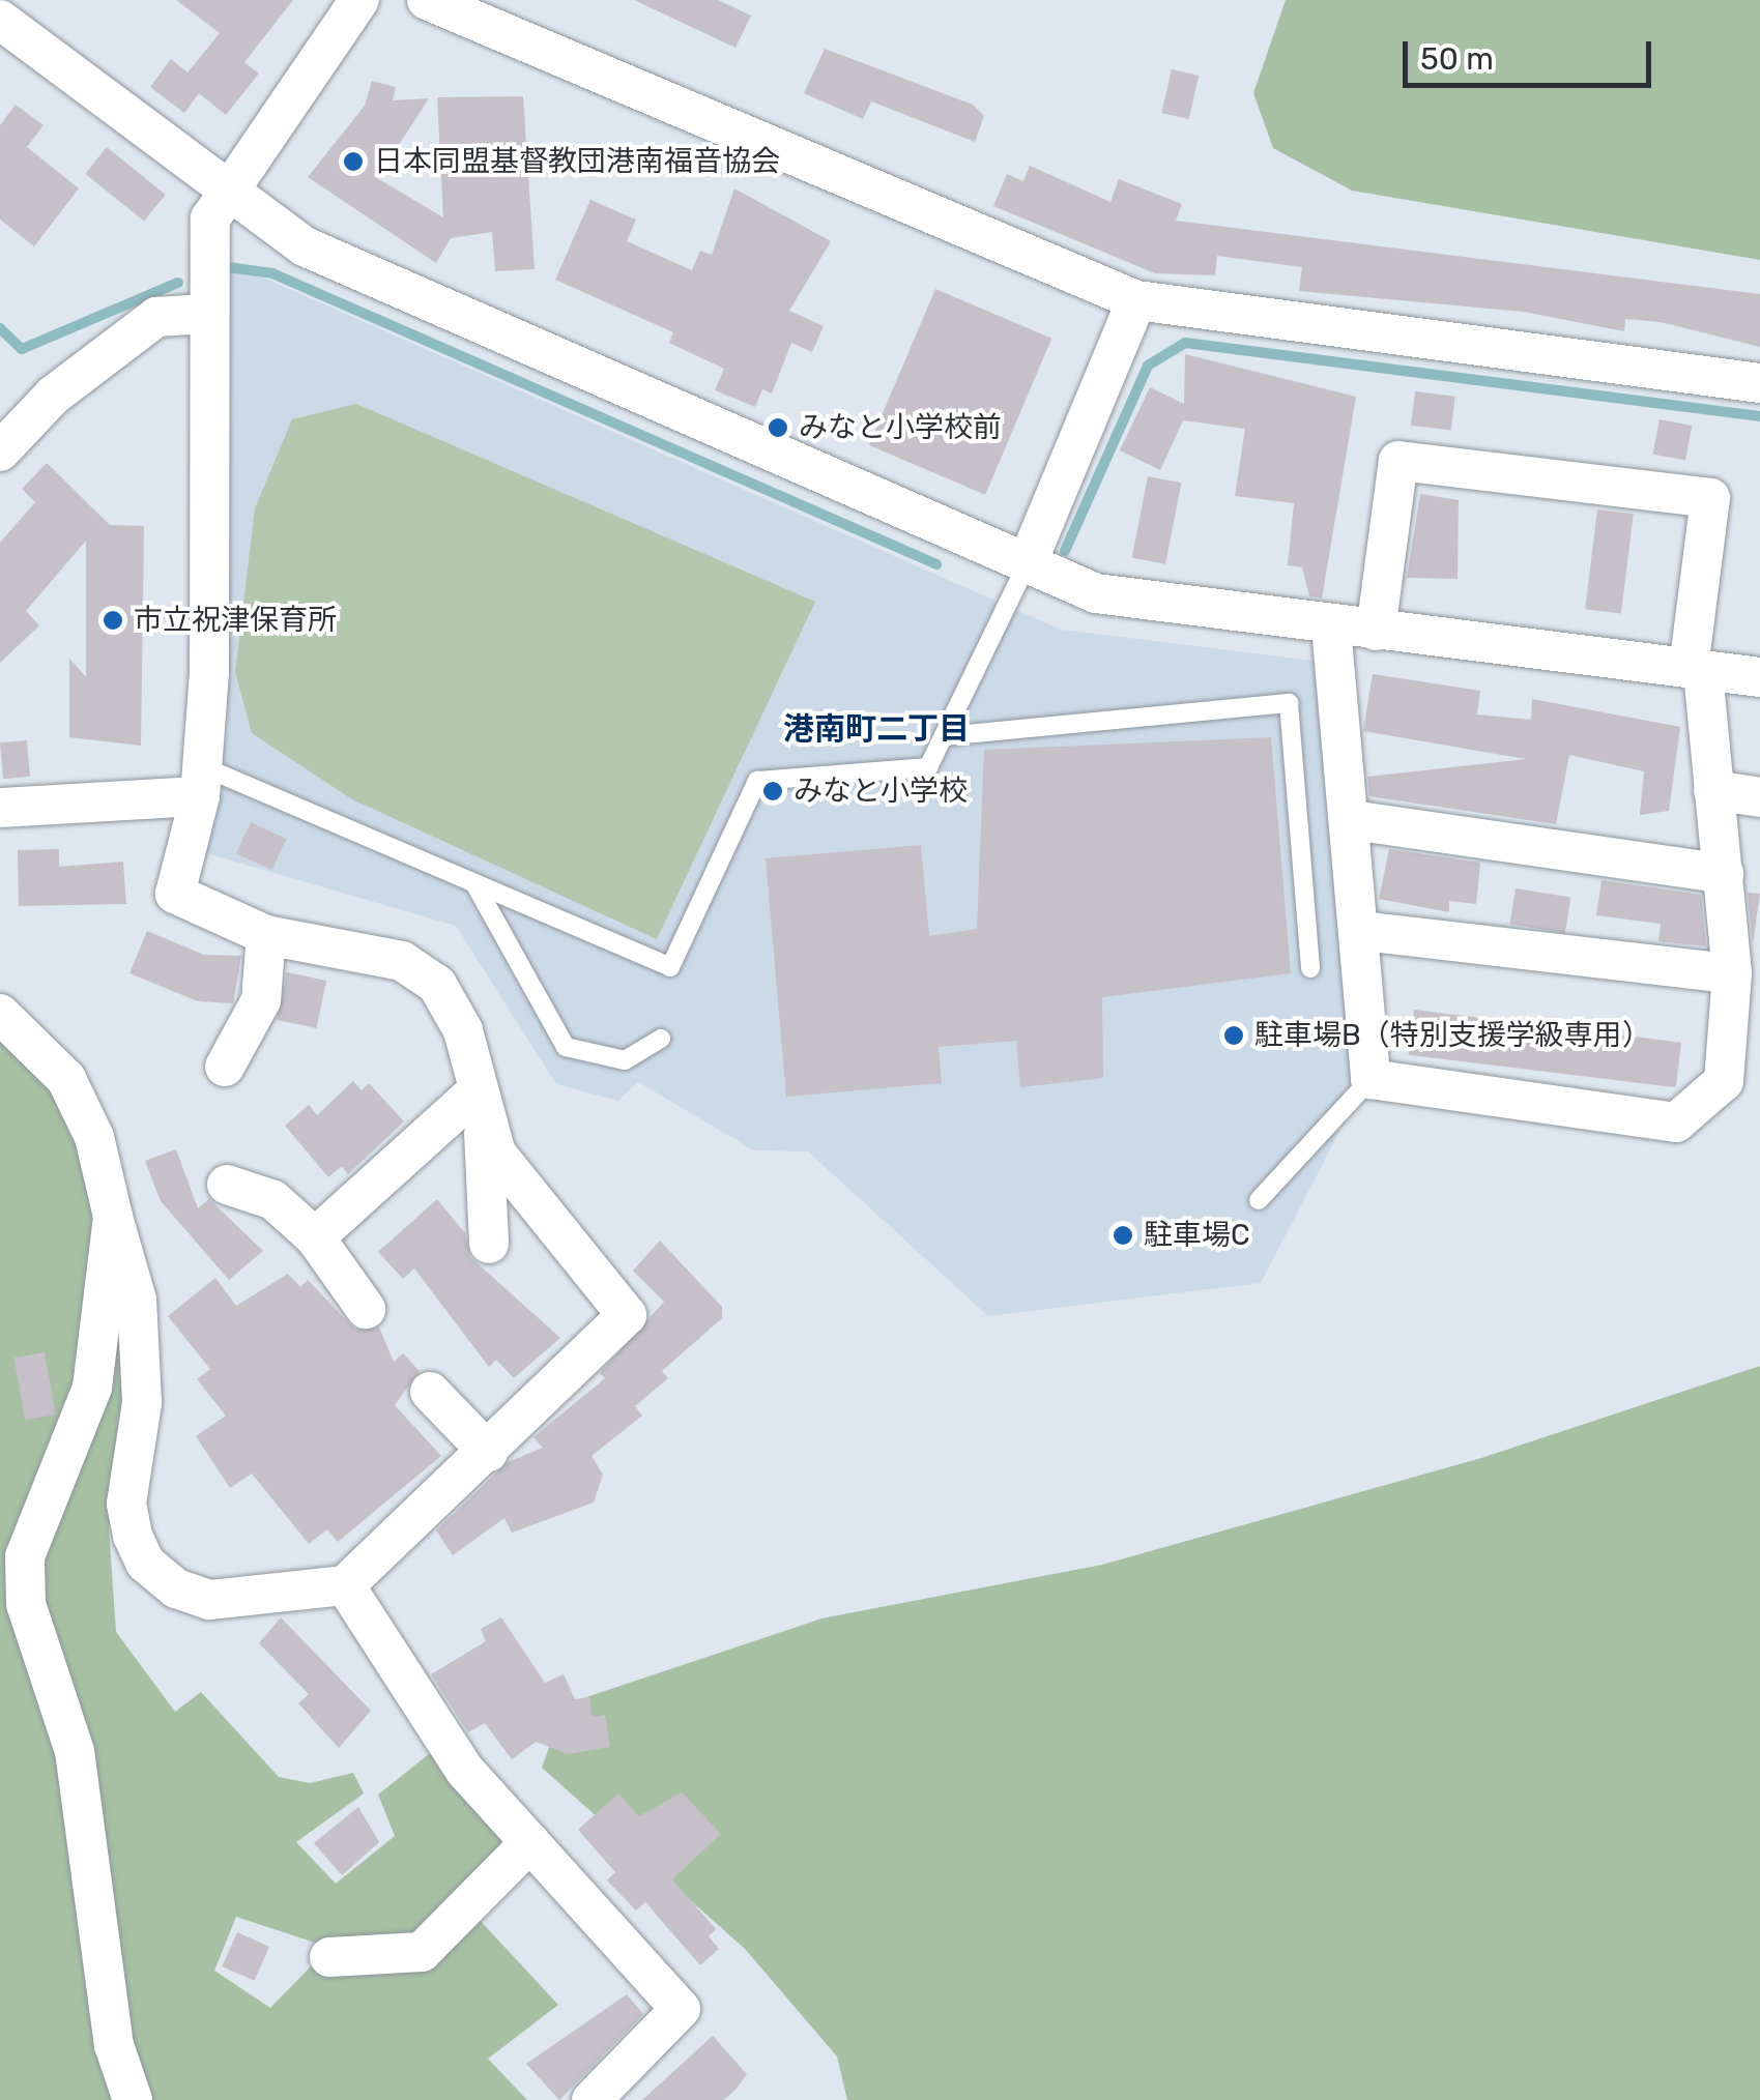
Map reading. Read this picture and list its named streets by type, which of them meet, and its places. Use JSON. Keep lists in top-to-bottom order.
{
  "districts": ["港南町二丁目"],
  "places": [
    "日本同盟基督教団港南福音協会",
    "みなと小学校前",
    "市立祝津保育所",
    "みなと小学校",
    "駐車場B（特別支援学級専用）",
    "駐車場C"
  ],
  "scale_bar": "50 m"
}
